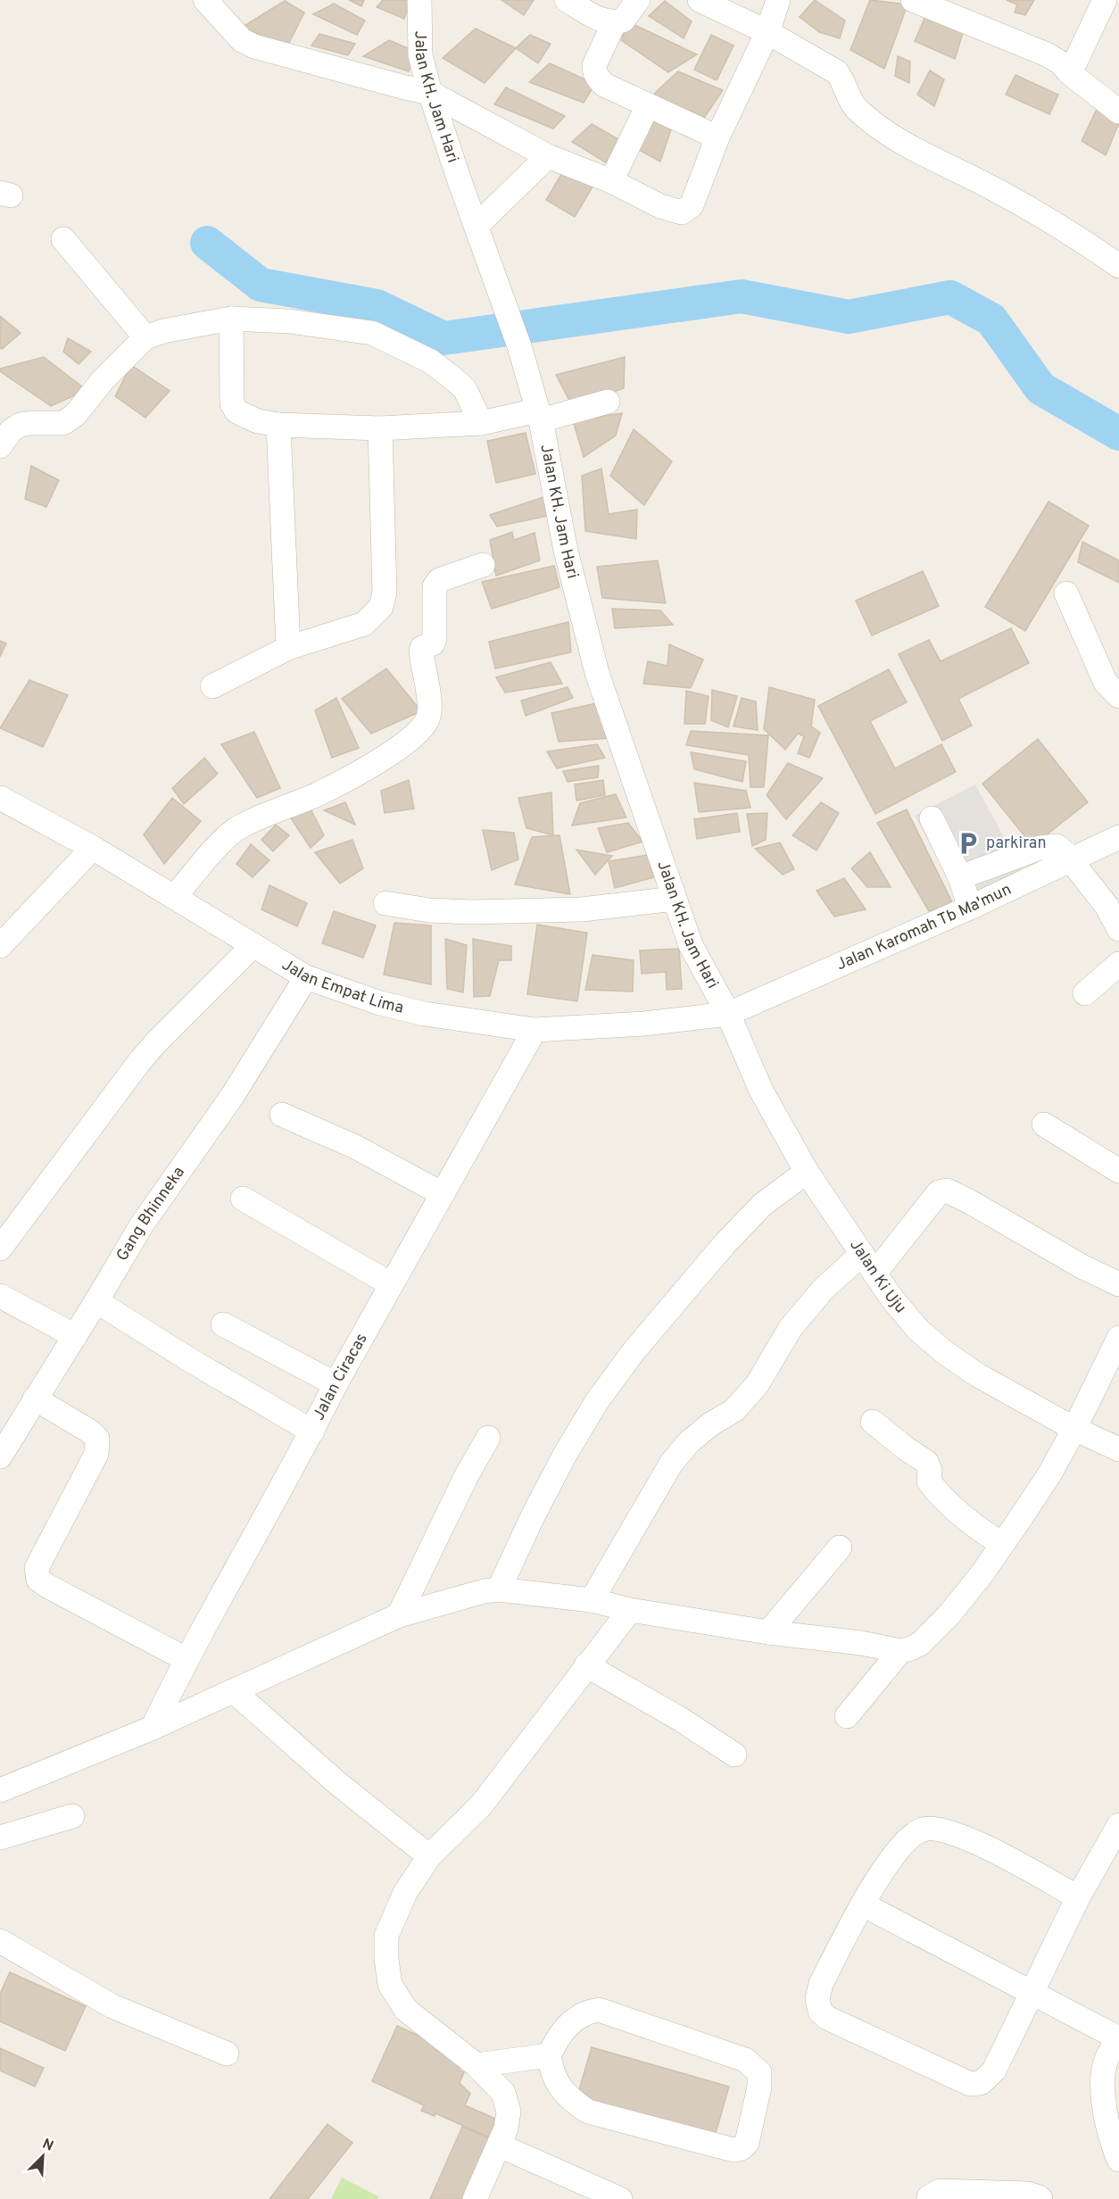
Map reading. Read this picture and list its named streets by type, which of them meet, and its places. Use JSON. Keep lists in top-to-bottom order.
{
  "streets": {
    "street": [
      "Jalan KH. Jam Hari",
      "Jalan Karomah Tb Ma'mun",
      "Jalan Empat Lima",
      "Gang Bhinneka",
      "Jalan Ki Uju",
      "Jalan Ciracas"
    ]
  },
  "crossings": [
    ["Jalan KH. Jam Hari", "Jalan Karomah Tb Ma'mun"],
    ["Jalan KH. Jam Hari", "Jalan Empat Lima"],
    ["Jalan KH. Jam Hari", "Jalan Ki Uju"],
    ["Jalan Karomah Tb Ma'mun", "Jalan Empat Lima"],
    ["Jalan Karomah Tb Ma'mun", "Jalan Ki Uju"],
    ["Jalan Empat Lima", "Gang Bhinneka"],
    ["Jalan Empat Lima", "Jalan Ki Uju"],
    ["Jalan Empat Lima", "Jalan Ciracas"]
  ],
  "places": {
    "parking": ["parkiran"]
  },
  "north": "top right"
}
